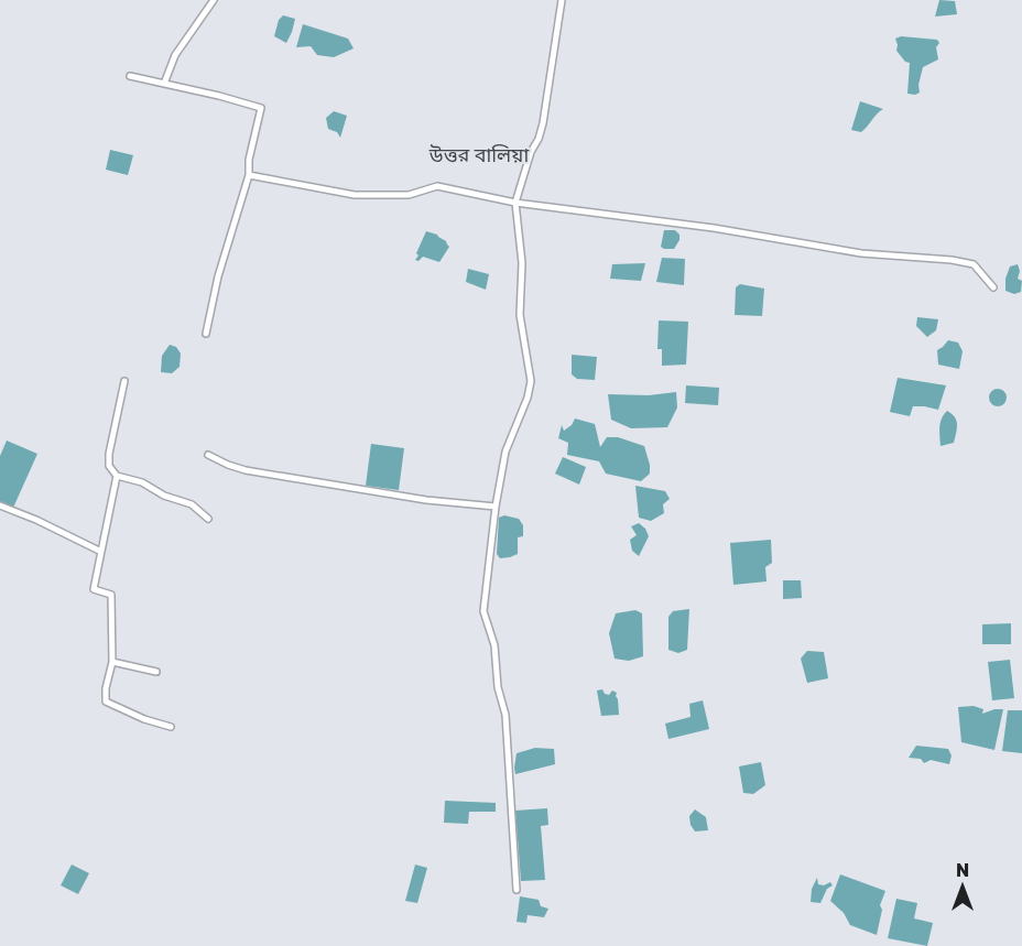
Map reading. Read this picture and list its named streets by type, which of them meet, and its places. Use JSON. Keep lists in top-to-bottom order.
{
  "districts": ["উত্তর বালিয়া"],
  "north": "top"
}
